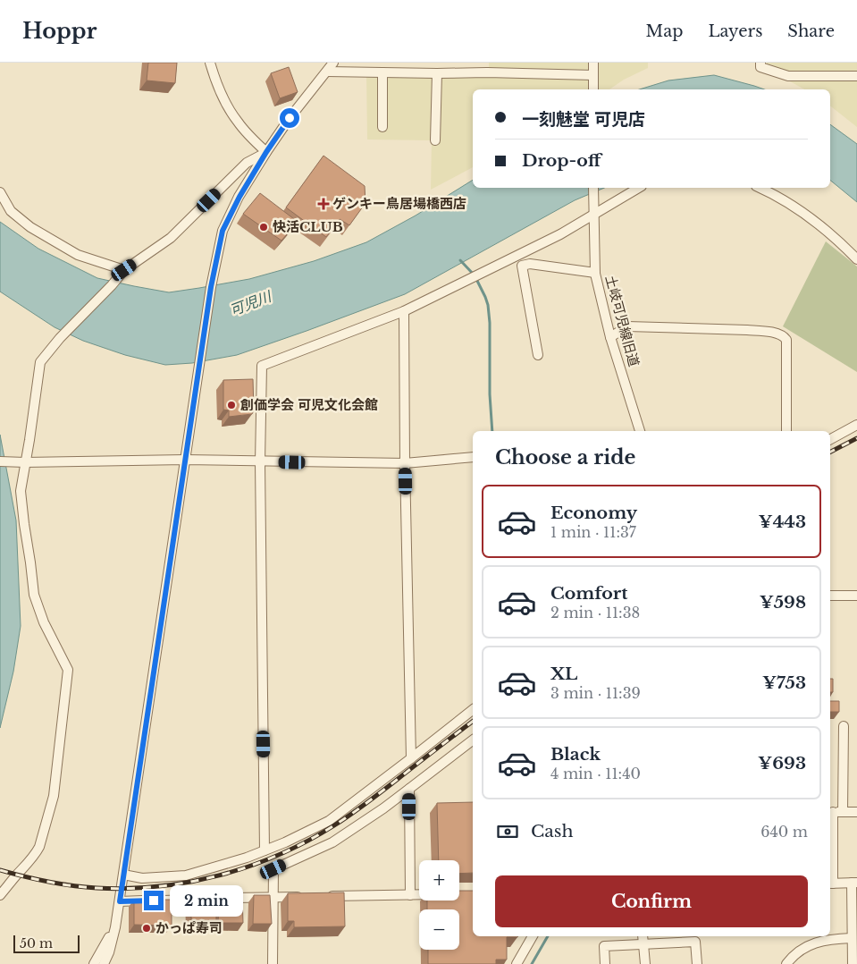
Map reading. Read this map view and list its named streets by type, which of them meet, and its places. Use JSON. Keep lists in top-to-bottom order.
{
  "streets": {
    "street": ["土岐可児線旧道"]
  },
  "water": ["可児川"],
  "places": {
    "health": ["ゲンキー鳥居場橋西店"],
    "other": ["快活CLUB", "創価学会 可児文化会館", "かっぱ寿司"]
  },
  "scale_bar": "50 m",
  "page": {
    "header": "Hoppr",
    "nav": ["Map", "Layers", "Share"],
    "banner": ["一刻魅堂 可児店", "Drop-off"],
    "heading": "Choose a ride",
    "list": [
      {
        "name": "Economy",
        "note": "1 min · 11:37",
        "value": "¥443"
      },
      {
        "name": "Comfort",
        "note": "2 min · 11:38",
        "value": "¥598"
      },
      {
        "name": "XL",
        "note": "3 min · 11:39",
        "value": "¥753"
      },
      {
        "name": "Black",
        "note": "4 min · 11:40",
        "value": "¥693"
      }
    ],
    "pay": ["Cash", "640 m"],
    "map_buttons": ["+", "−"],
    "buttons": "Confirm",
    "bubble": "2 min",
    "scale": "50 m"
  }
}
